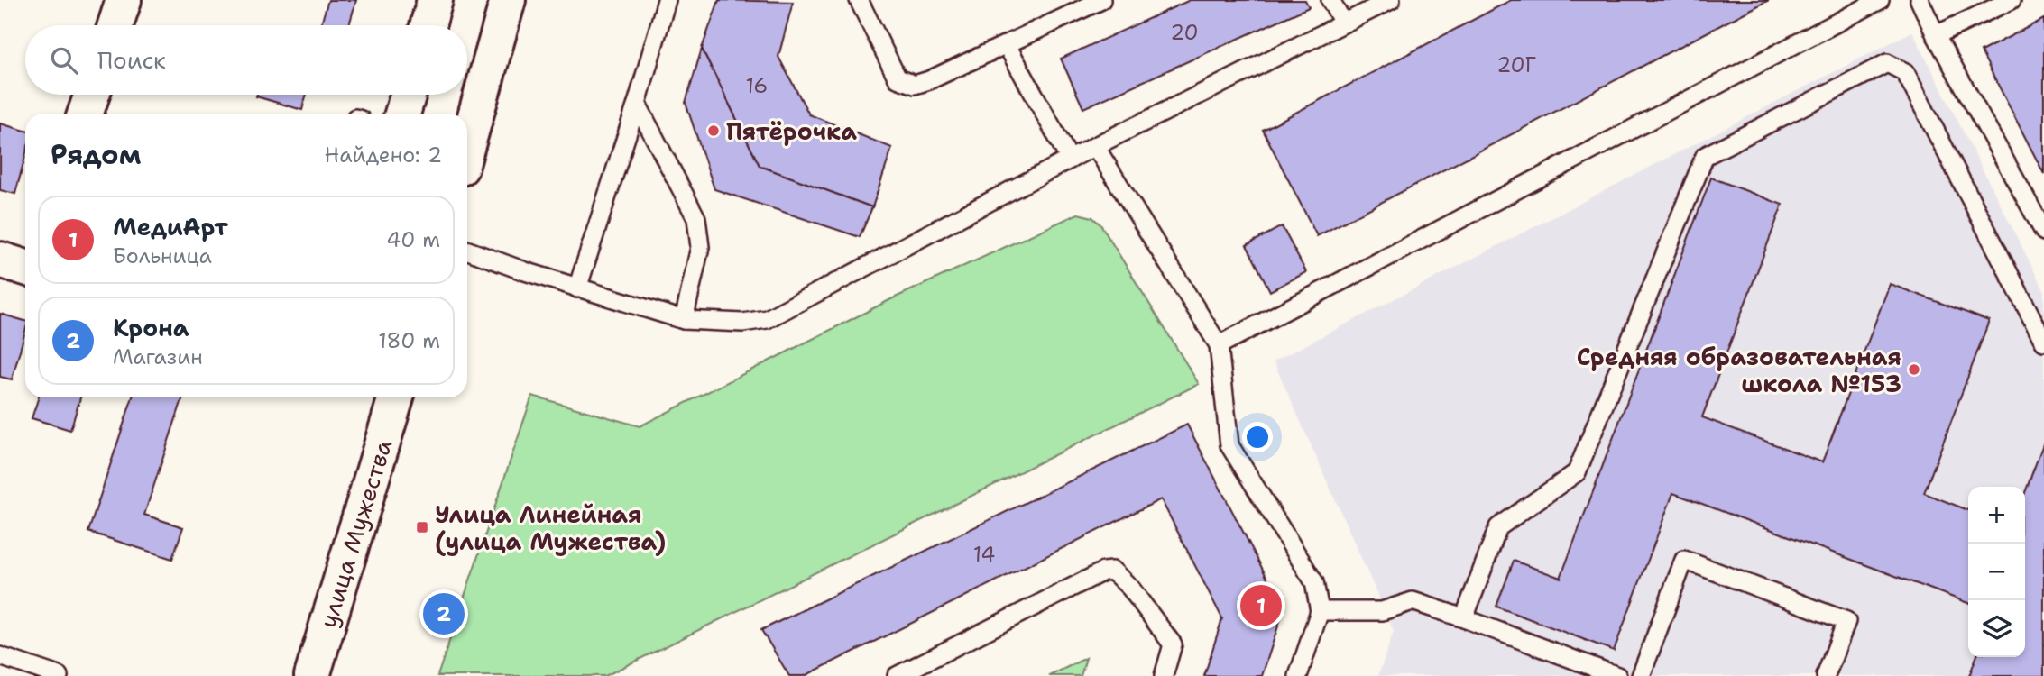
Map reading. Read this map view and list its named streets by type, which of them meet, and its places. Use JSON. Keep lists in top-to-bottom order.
{
  "streets": {
    "main road": ["улица Мужества"]
  },
  "places": {
    "other": ["Пятёрочка", "Средняя образовательная школа №153"],
    "transit": ["Улица Линейная (улица Мужества)"]
  },
  "house_numbers": [
    "20",
    "20Г",
    "16",
    "14"
  ],
  "page": {
    "search": "Поиск",
    "heading": ["Рядом", "Найдено: 2"],
    "list": [
      {
        "mark": "1",
        "name": "МедиАрт",
        "note": "Больница",
        "value": "40 m"
      },
      {
        "mark": "2",
        "name": "Крона",
        "note": "Магазин",
        "value": "180 m"
      }
    ],
    "map_buttons": ["+", "−"],
    "pins": ["1", "2"]
  }
}
